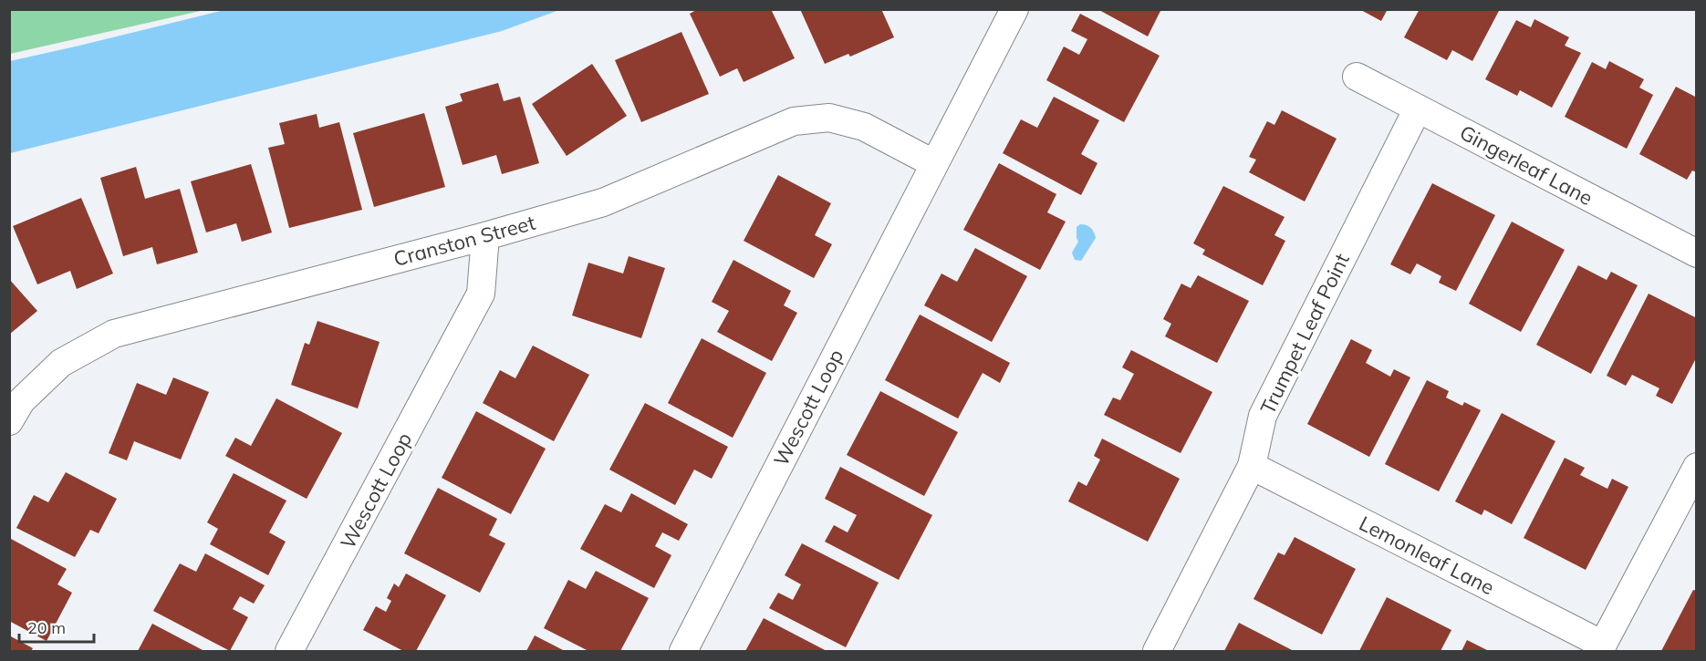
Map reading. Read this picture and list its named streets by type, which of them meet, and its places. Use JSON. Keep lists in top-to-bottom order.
{
  "streets": {
    "street": [
      "Gingerleaf Lane",
      "Cranston Street",
      "Trumpet Leaf Point",
      "Wescott Loop",
      "Lemonleaf Lane"
    ]
  },
  "crossings": [
    ["Gingerleaf Lane", "Trumpet Leaf Point"],
    ["Cranston Street", "Wescott Loop"],
    ["Trumpet Leaf Point", "Lemonleaf Lane"]
  ],
  "scale_bar": "20 m"
}
